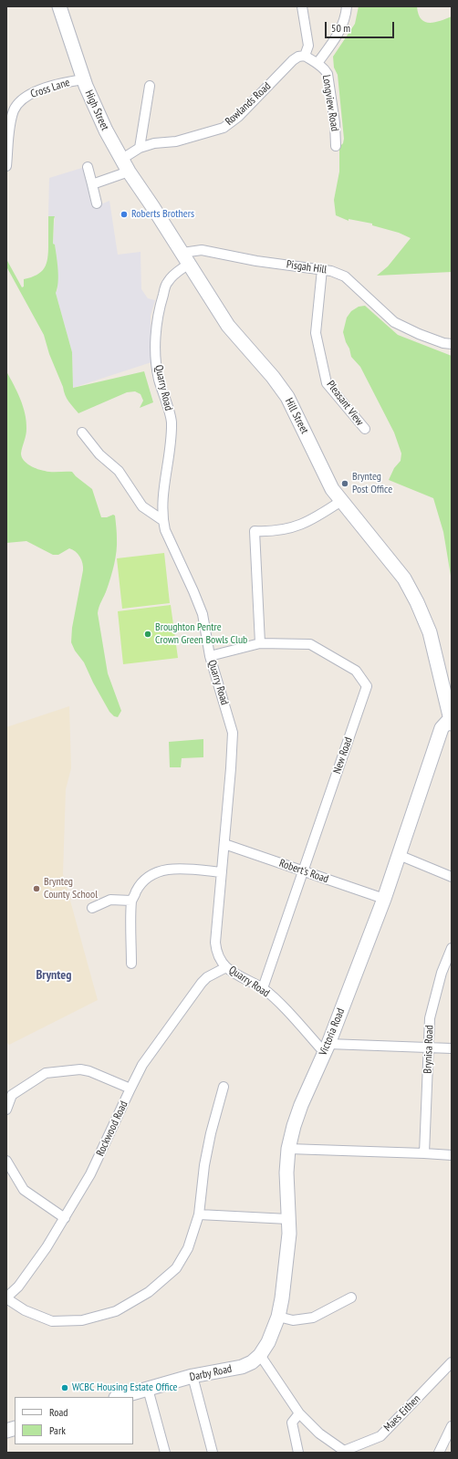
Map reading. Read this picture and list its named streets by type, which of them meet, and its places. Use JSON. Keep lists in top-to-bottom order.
{
  "streets": {
    "street": [
      "Cross Lane",
      "Longview Road",
      "Rowlands Road",
      "High Street",
      "Pisgah Hill",
      "Quarry Road",
      "Pleasant View",
      "Hill Street",
      "New Road",
      "Robert's Road",
      "Victoria Road",
      "Brynisa Road",
      "Rockwood Road",
      "Darby Road",
      "Maes Eithen"
    ]
  },
  "crossings": [
    ["Cross Lane", "High Street"],
    ["Longview Road", "Rowlands Road"],
    ["Rowlands Road", "High Street"],
    ["High Street", "Hill Street"],
    ["Pisgah Hill", "Quarry Road"],
    ["Pisgah Hill", "Pleasant View"],
    ["Pisgah Hill", "Hill Street"],
    ["Quarry Road", "Hill Street"],
    ["Quarry Road", "New Road"],
    ["Quarry Road", "Robert's Road"],
    ["Quarry Road", "Victoria Road"],
    ["Quarry Road", "Rockwood Road"],
    ["Hill Street", "Victoria Road"],
    ["New Road", "Robert's Road"],
    ["Robert's Road", "Victoria Road"],
    ["Victoria Road", "Darby Road"]
  ],
  "districts": ["Brynteg"],
  "places": [
    "Roberts Brothers",
    "Brynteg Post Office",
    "Broughton Pentre Crown Green Bowls Club",
    "Brynteg County School",
    "WCBC Housing Estate Office"
  ],
  "legend": ["Road", "Park"],
  "scale_bar": "50 m"
}
